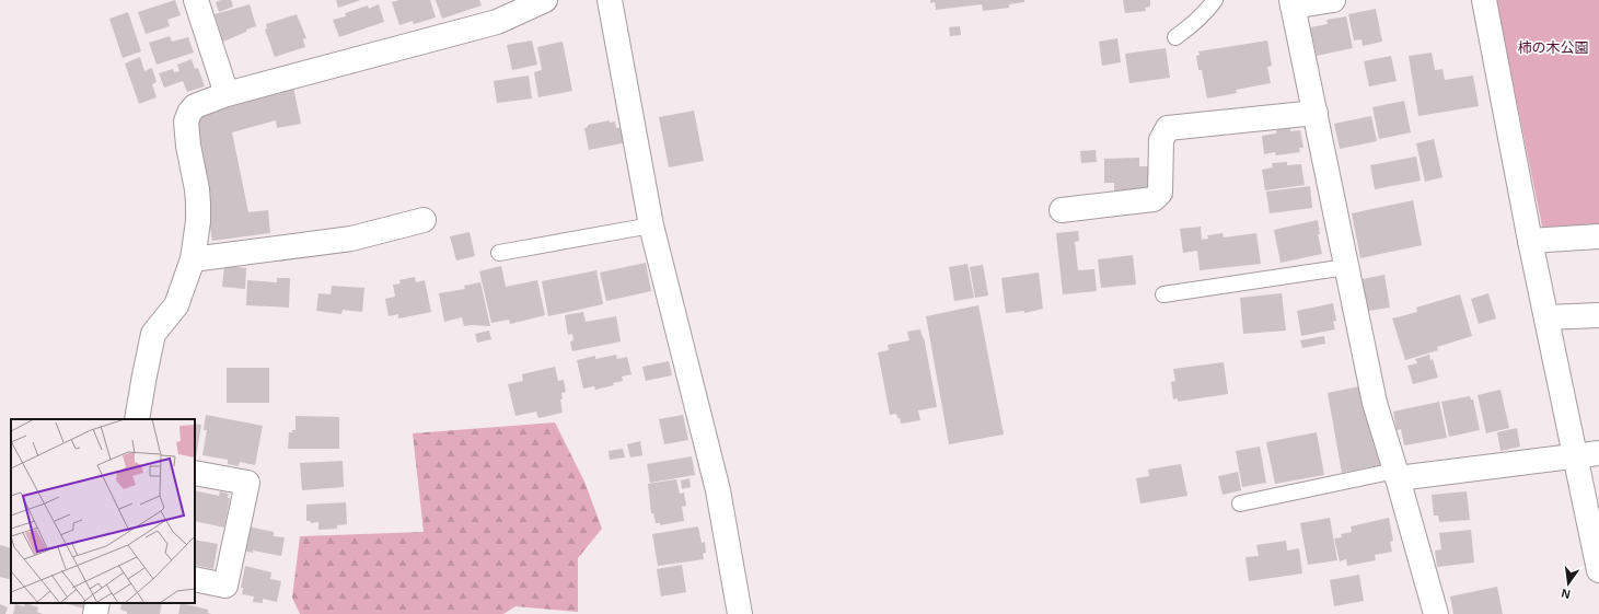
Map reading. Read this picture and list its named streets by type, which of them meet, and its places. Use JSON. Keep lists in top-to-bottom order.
{
  "parks": ["柿の木公園"],
  "north": "bottom"
}
